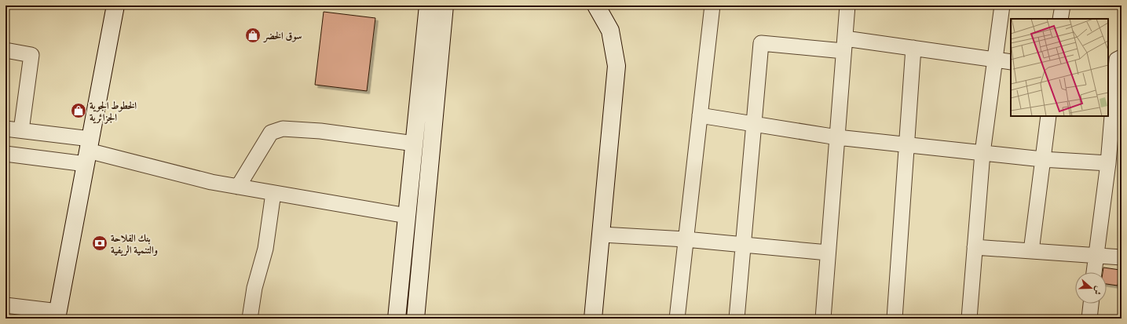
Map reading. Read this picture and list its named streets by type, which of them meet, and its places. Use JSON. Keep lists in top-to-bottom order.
{
  "places": {
    "shop": ["سوق الخضر", "الخطوط الجوية الجزائرية"],
    "bank": ["بنك الفلاحة والتنمية الريفية"]
  },
  "north": "right"
}
